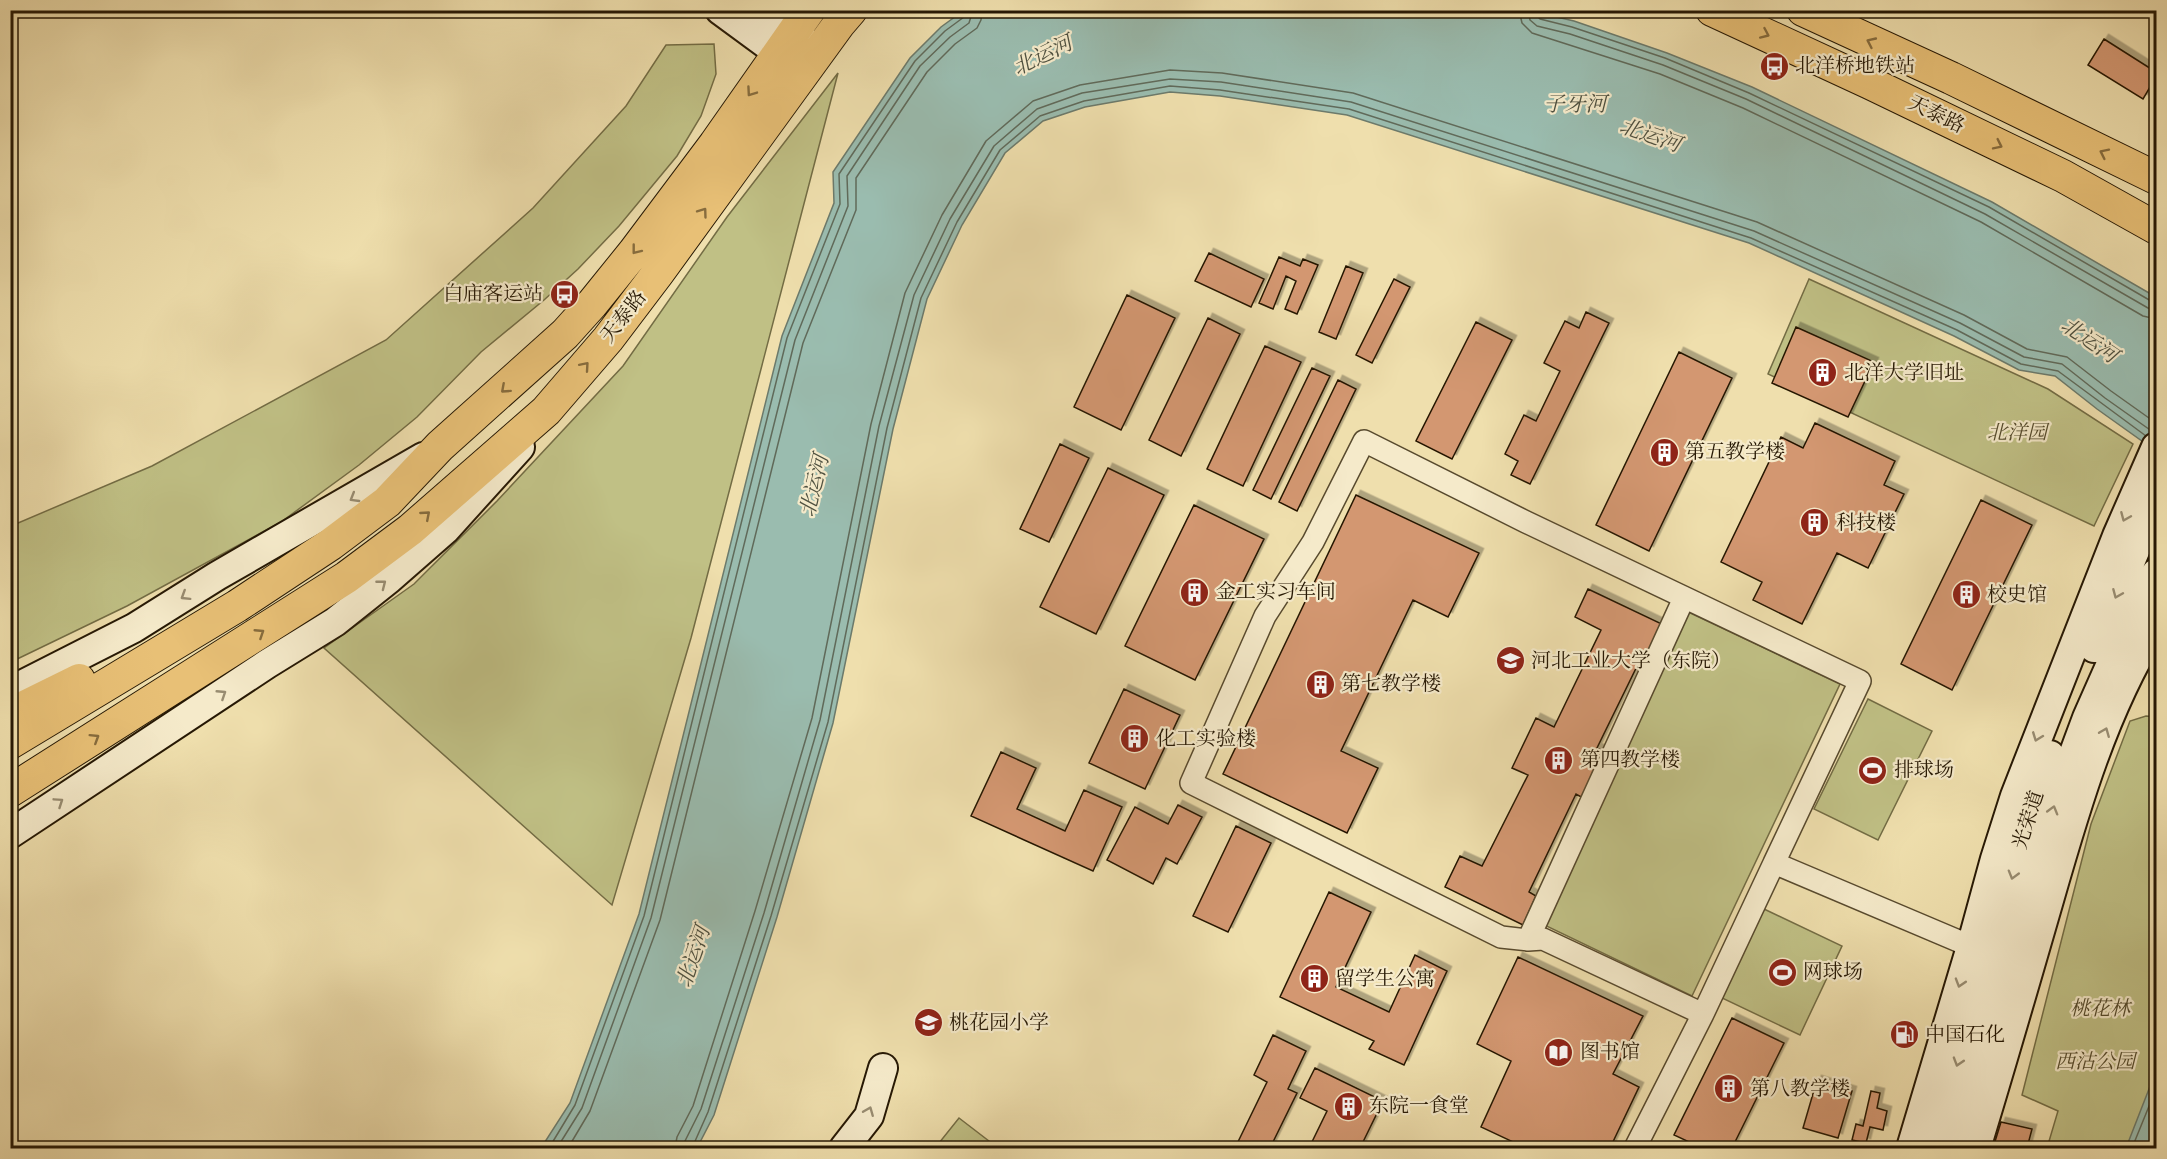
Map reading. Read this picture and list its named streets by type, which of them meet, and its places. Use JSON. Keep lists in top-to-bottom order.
{
  "streets": {
    "main road": ["天泰路", "光荣道"]
  },
  "water": ["北运河", "子牙河"],
  "parks": ["北洋园", "桃花林", "西沽公园"],
  "places": {
    "bus stop": ["北洋桥地铁站", "白庙客运站"],
    "building": [
      "北洋大学旧址",
      "第五教学楼",
      "科技楼",
      "金工实习车间",
      "校史馆",
      "第七教学楼",
      "化工实验楼",
      "第四教学楼",
      "留学生公寓",
      "第八教学楼",
      "东院一食堂"
    ],
    "school or university": ["河北工业大学（东院）", "桃花园小学"],
    "sports": ["排球场", "网球场"],
    "fuel station": ["中国石化"],
    "library": ["图书馆"]
  }
}
